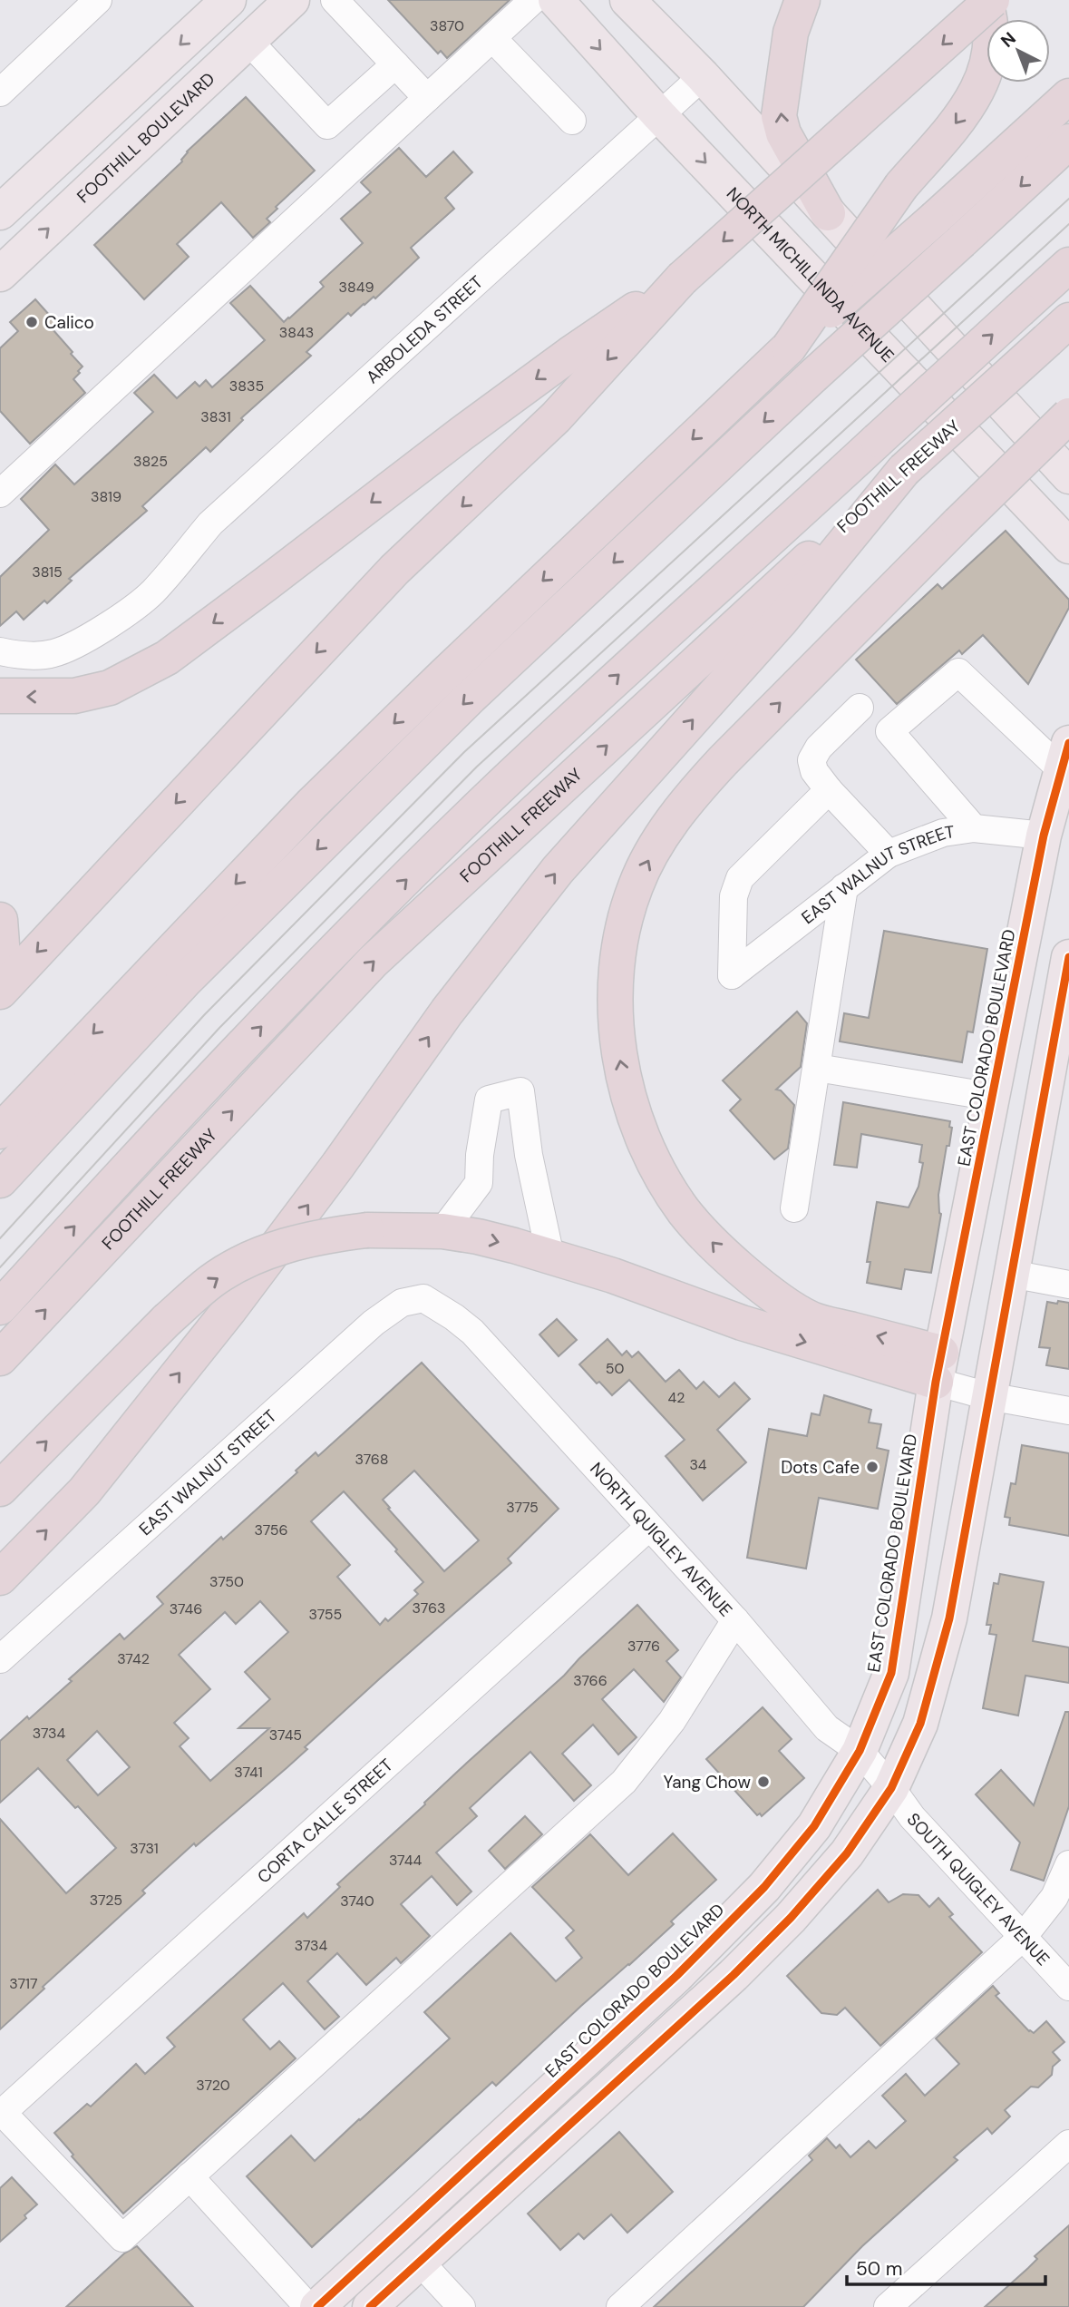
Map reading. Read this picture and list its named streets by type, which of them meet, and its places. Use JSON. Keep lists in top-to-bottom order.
{
  "streets": {
    "highway": ["FOOTHILL FREEWAY"],
    "main road": ["FOOTHILL BOULEVARD", "NORTH MICHILLINDA AVENUE", "EAST COLORADO BOULEVARD"],
    "street": [
      "ARBOLEDA STREET",
      "EAST WALNUT STREET",
      "NORTH QUIGLEY AVENUE",
      "CORTA CALLE STREET",
      "SOUTH QUIGLEY AVENUE"
    ]
  },
  "crossings": [
    ["NORTH MICHILLINDA AVENUE", "ARBOLEDA STREET"],
    ["EAST WALNUT STREET", "EAST COLORADO BOULEVARD"],
    ["EAST WALNUT STREET", "NORTH QUIGLEY AVENUE"],
    ["EAST COLORADO BOULEVARD", "NORTH QUIGLEY AVENUE"],
    ["NORTH QUIGLEY AVENUE", "CORTA CALLE STREET"],
    ["NORTH QUIGLEY AVENUE", "SOUTH QUIGLEY AVENUE"]
  ],
  "places": ["Calico", "Dots Cafe", "Yang Chow"],
  "house_numbers": [
    "3870",
    "3849",
    "3843",
    "3835",
    "3831",
    "3825",
    "3819",
    "3815",
    "50",
    "42",
    "3768",
    "34",
    "3775",
    "3756",
    "3750",
    "3763",
    "3746",
    "3755",
    "3776",
    "3742",
    "3766",
    "3734",
    "3745",
    "3741",
    "3731",
    "3744",
    "3725",
    "3740",
    "3734",
    "3717",
    "3720"
  ],
  "scale_bar": "50 m",
  "north": "top left"
}
